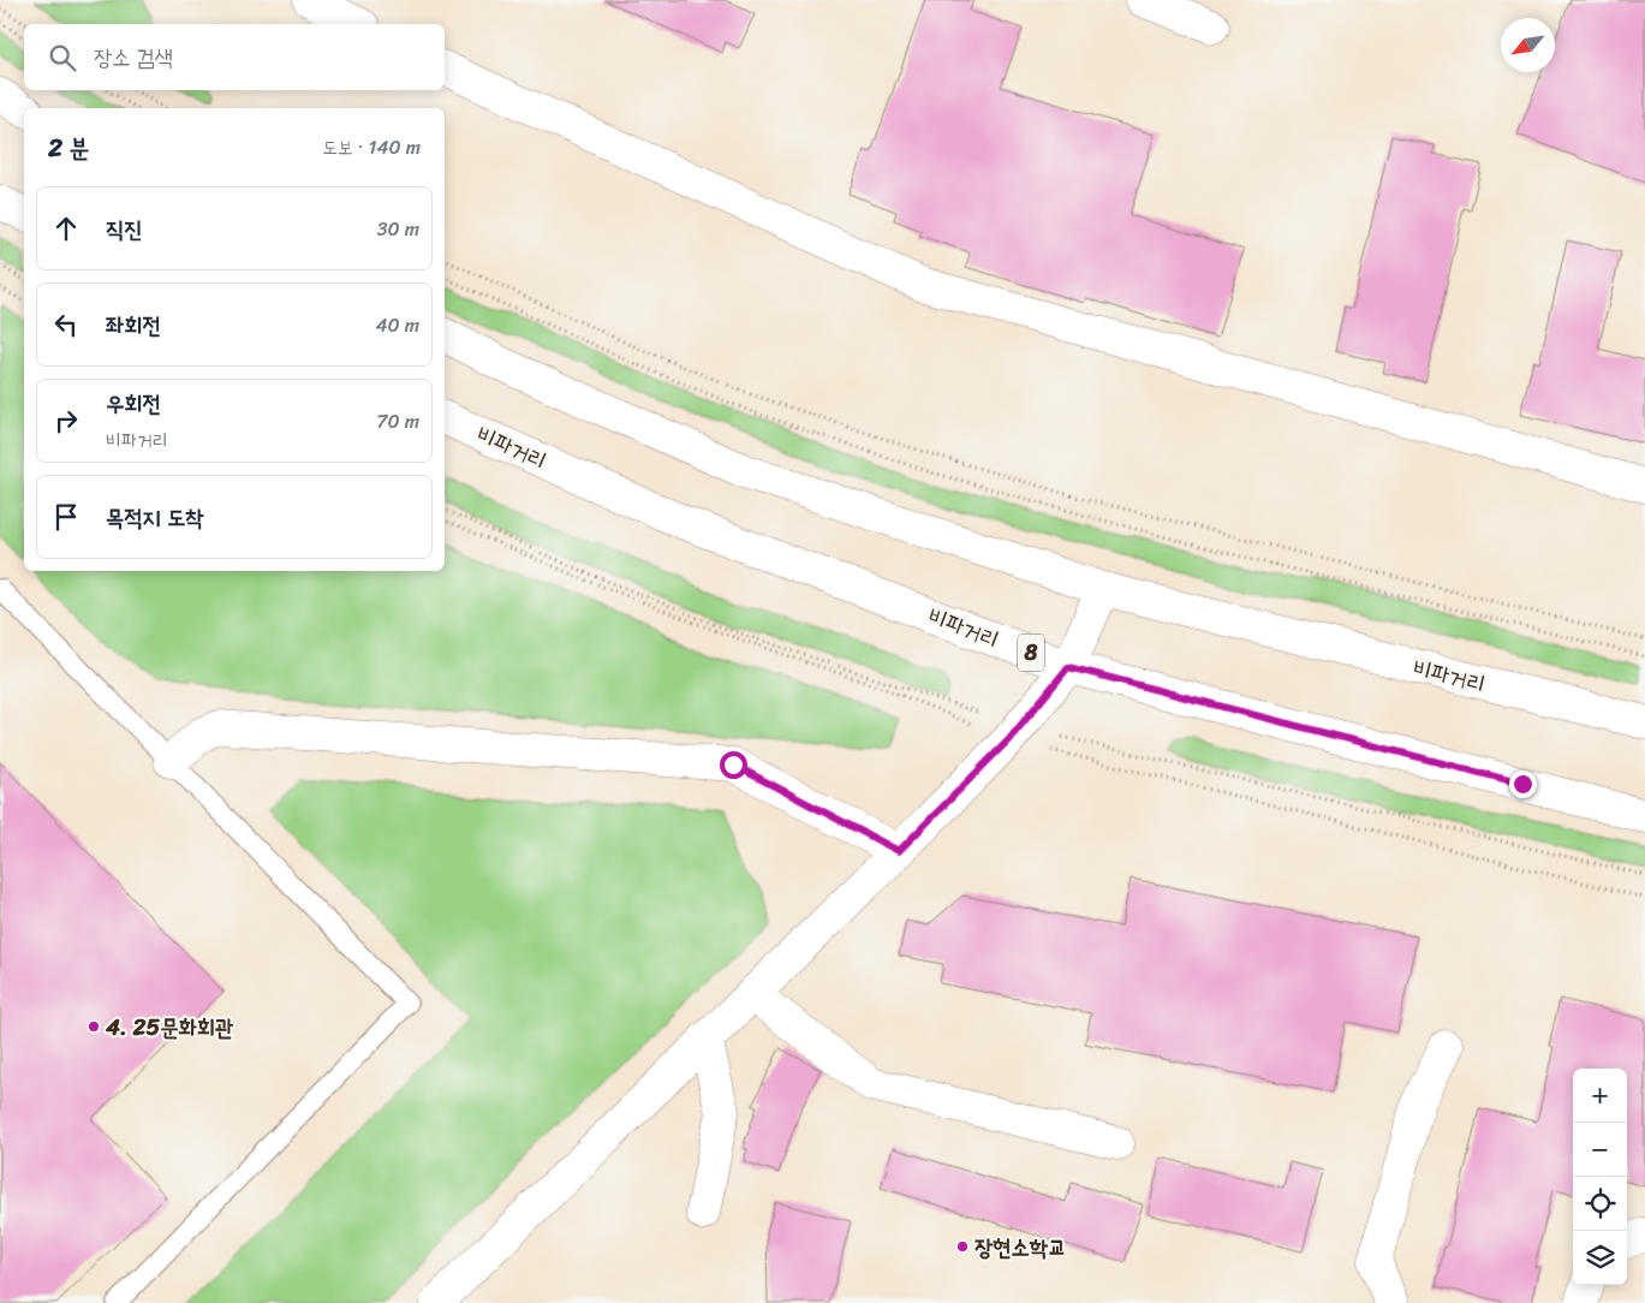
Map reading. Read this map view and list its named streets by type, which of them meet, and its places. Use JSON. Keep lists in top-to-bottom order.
{
  "streets": {
    "street": ["비파거리", "8"]
  },
  "places": ["4. 25문화회관", "장현소학교"],
  "north": "bottom left",
  "page": {
    "search": "장소 검색",
    "heading": ["2 분", "도보 · 140 m"],
    "list": [
      ["직진", "30 m"],
      ["좌회전", "40 m"],
      ["우회전", "비파거리", "70 m"],
      "목적지 도착"
    ],
    "map_buttons": ["+", "−"]
  }
}
